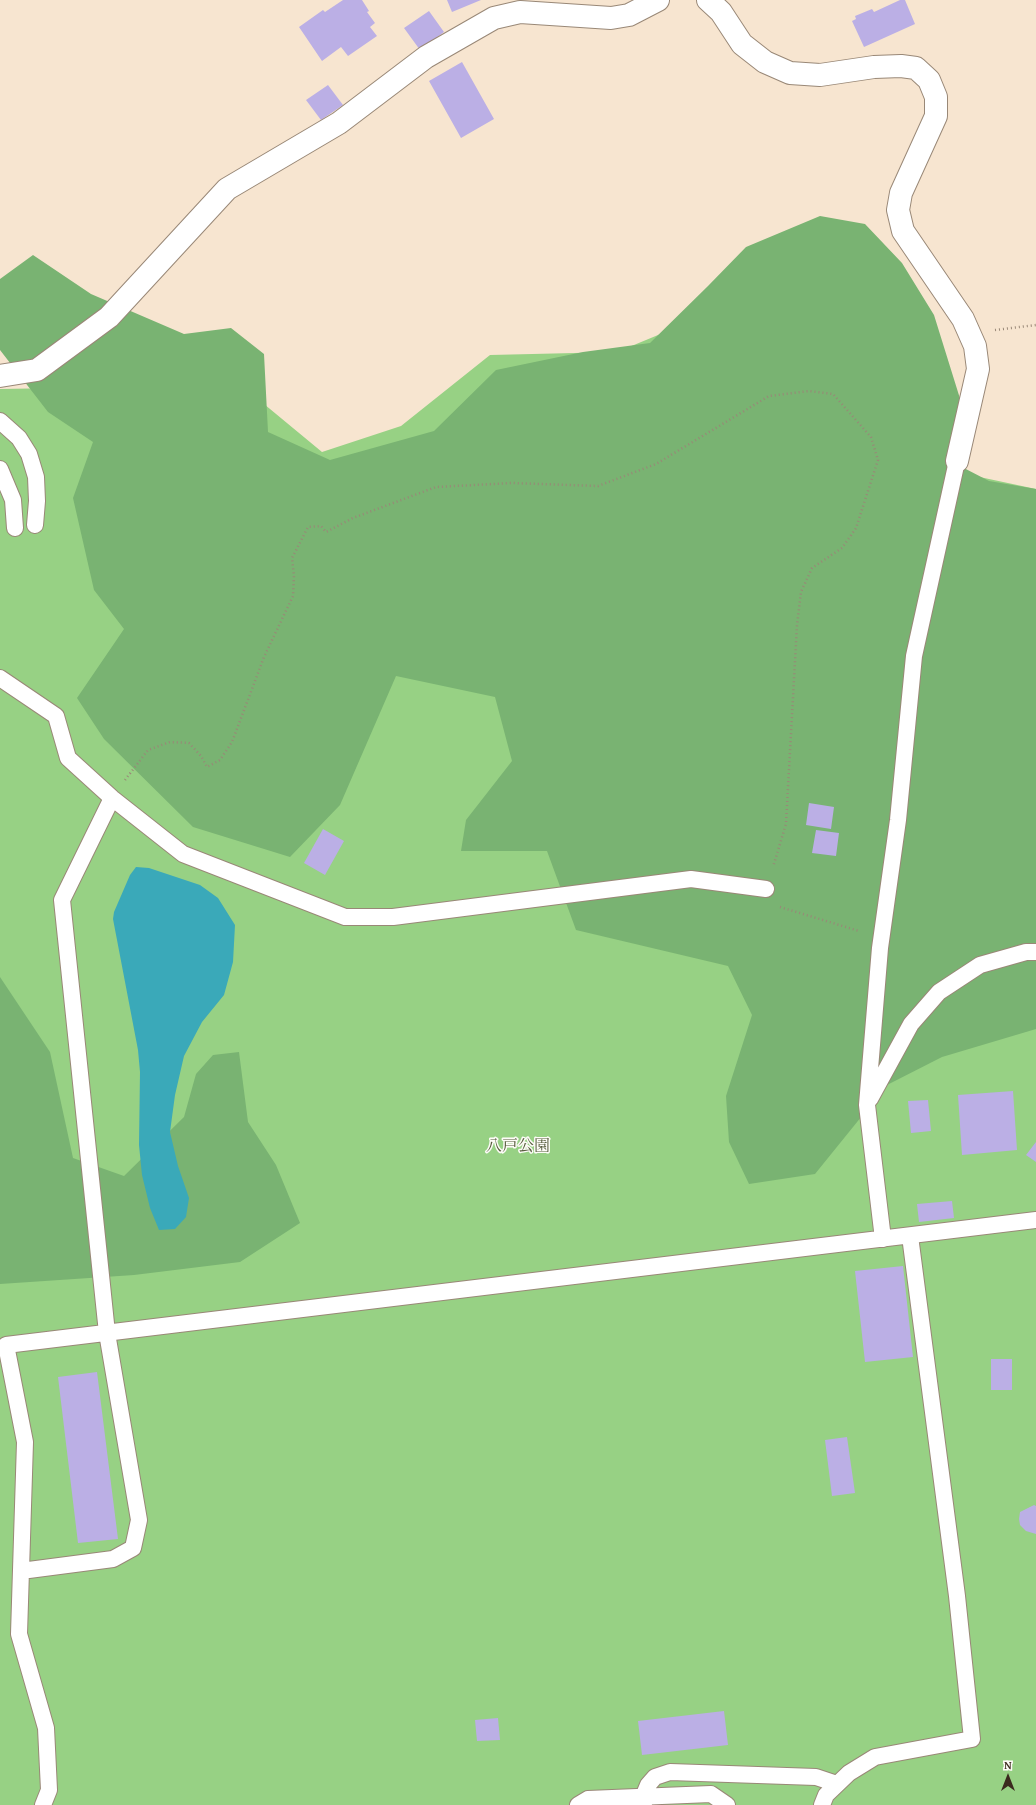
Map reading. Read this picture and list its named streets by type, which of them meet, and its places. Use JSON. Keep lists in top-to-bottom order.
{
  "parks": ["八戸公園"],
  "north": "top"
}
